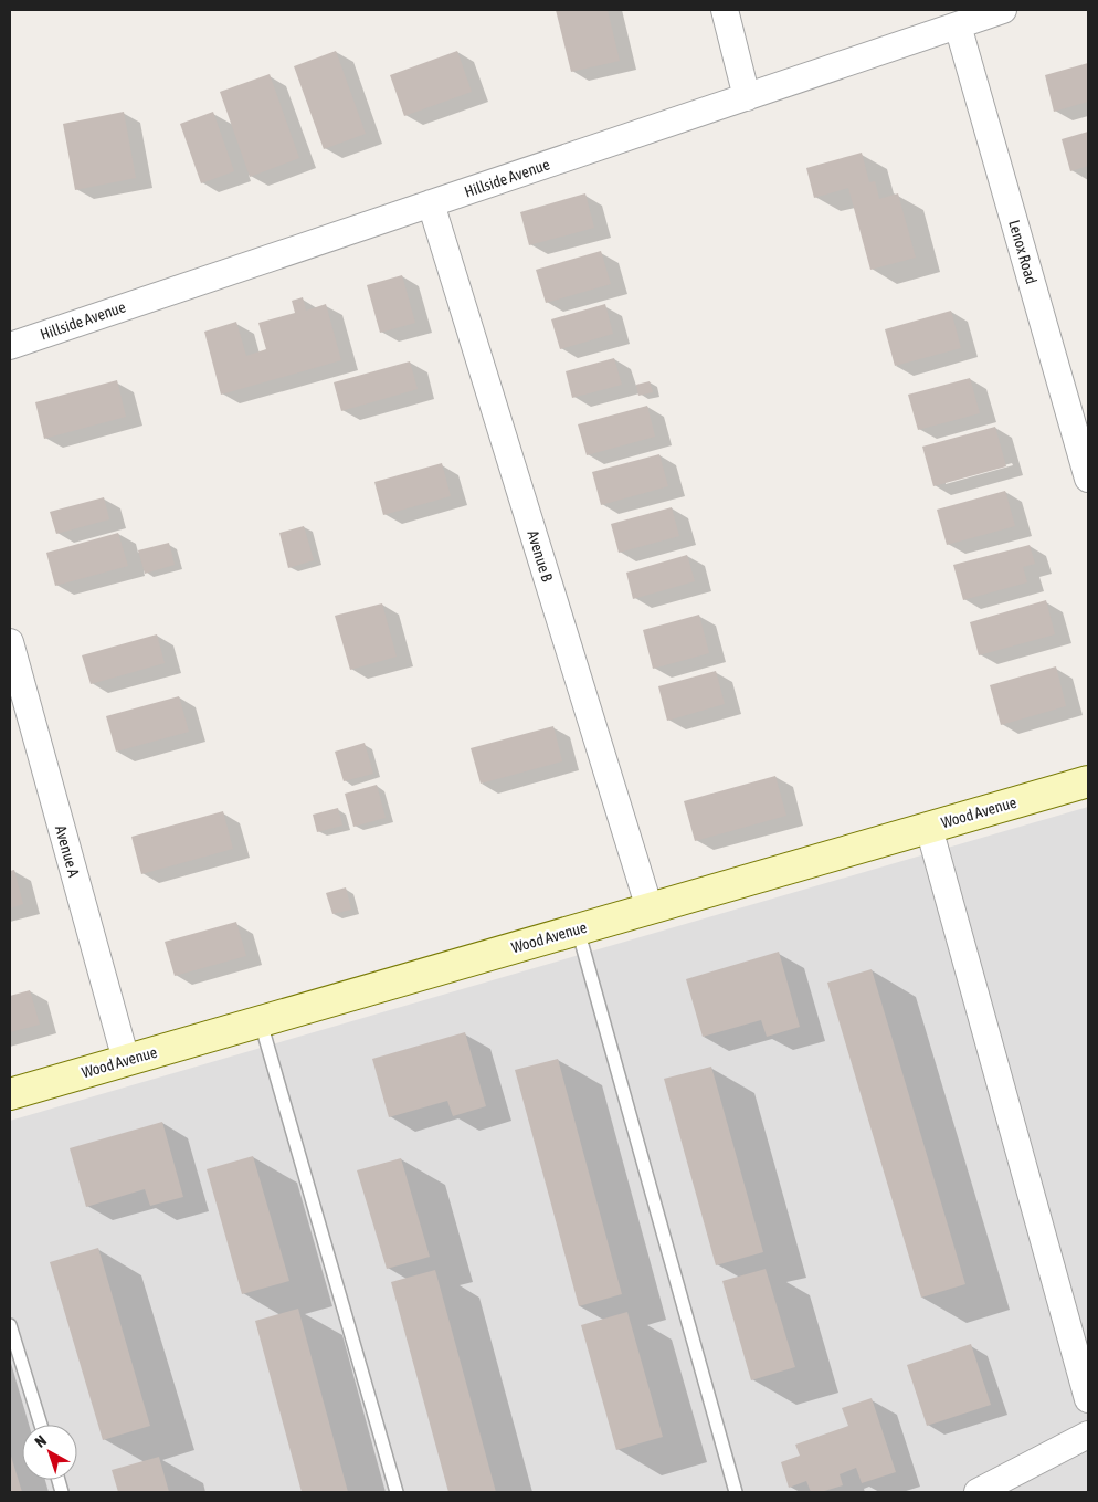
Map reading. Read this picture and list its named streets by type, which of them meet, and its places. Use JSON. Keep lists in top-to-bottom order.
{
  "streets": {
    "street": [
      "Hillside Avenue",
      "Lenox Road",
      "Avenue B",
      "Wood Avenue",
      "Avenue A"
    ]
  },
  "crossings": [
    ["Hillside Avenue", "Lenox Road"],
    ["Hillside Avenue", "Avenue B"],
    ["Avenue B", "Wood Avenue"],
    ["Wood Avenue", "Avenue A"]
  ],
  "north": "top left"
}
